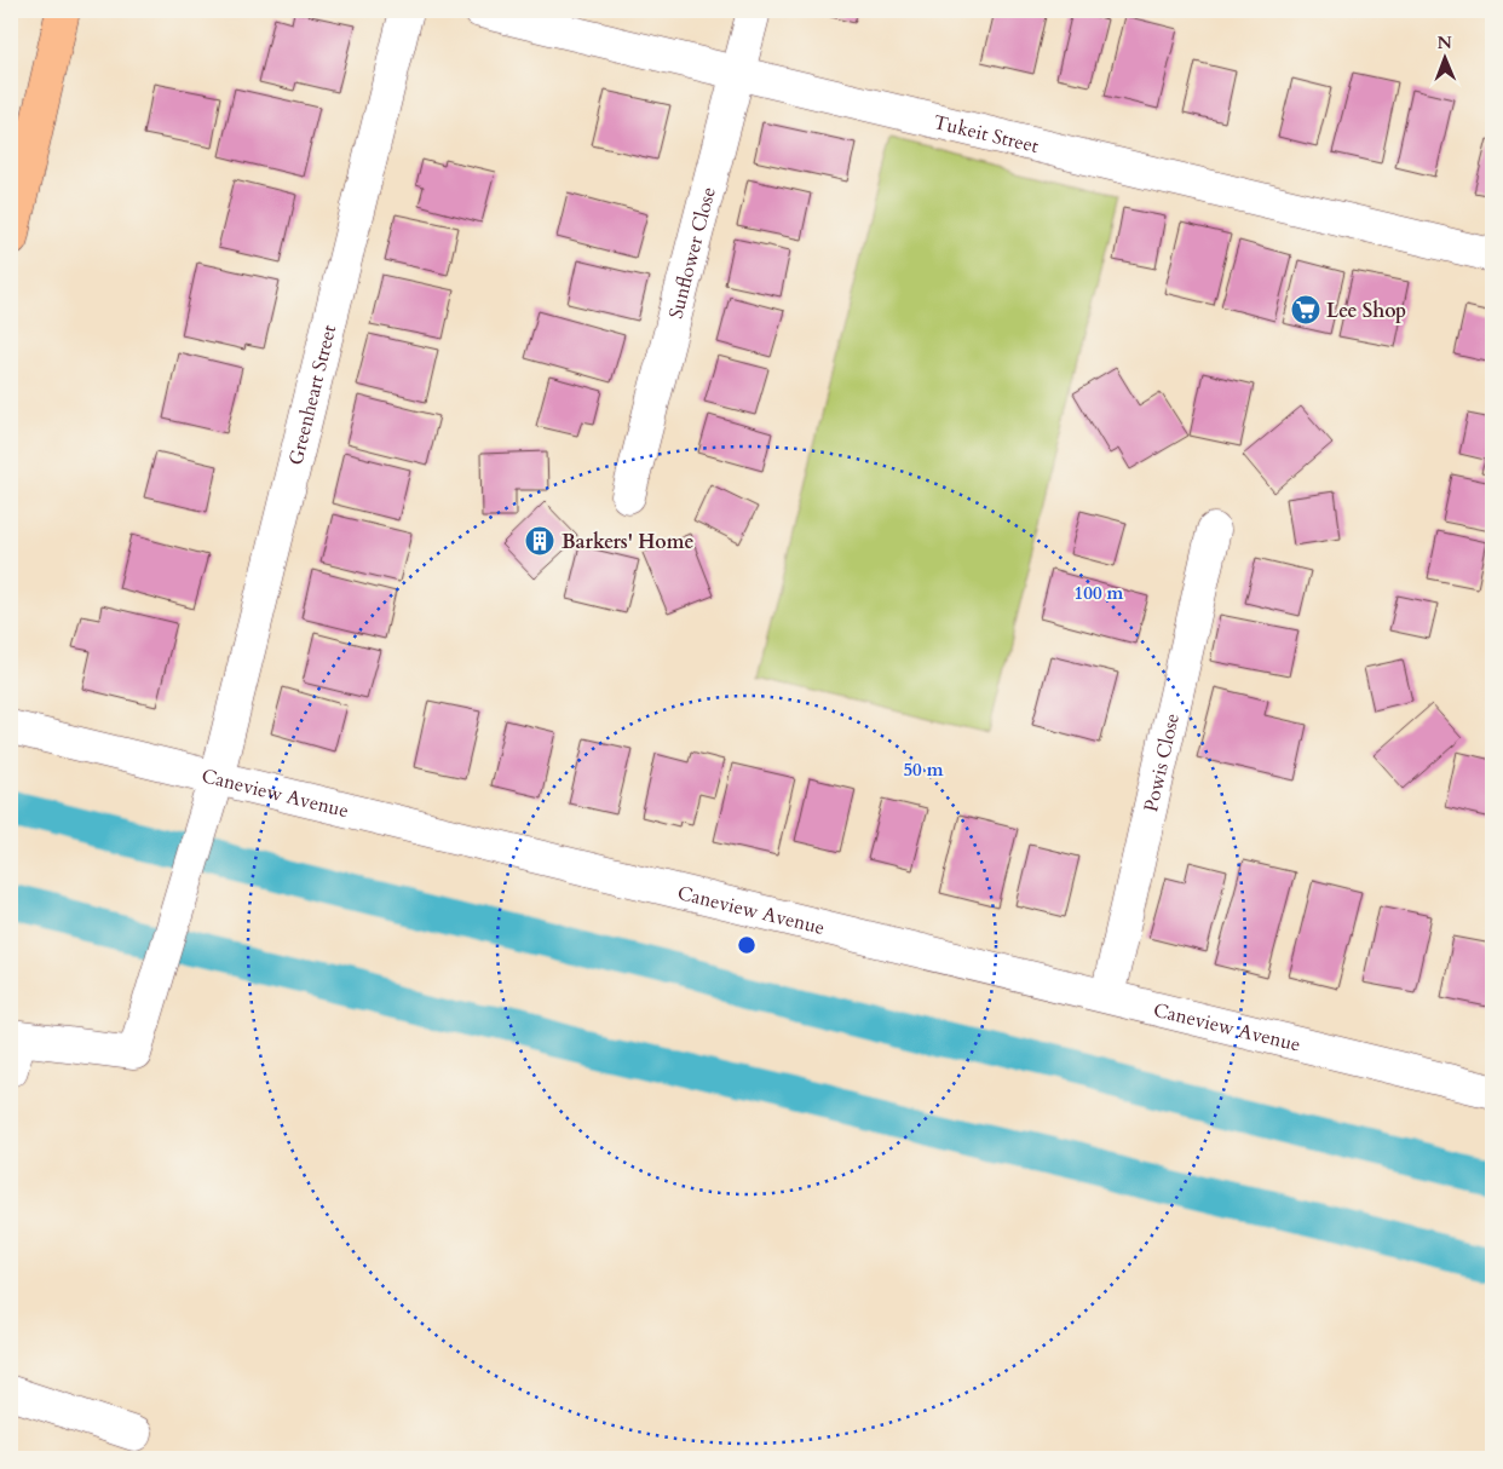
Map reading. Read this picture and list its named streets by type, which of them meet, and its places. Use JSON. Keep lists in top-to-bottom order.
{
  "streets": {
    "street": [
      "Tukeit Street",
      "Sunflower Close",
      "Greenheart Street",
      "Powis Close",
      "Caneview Avenue"
    ]
  },
  "crossings": [
    ["Tukeit Street", "Sunflower Close"],
    ["Greenheart Street", "Caneview Avenue"],
    ["Powis Close", "Caneview Avenue"]
  ],
  "places": {
    "supermarket": ["Lee Shop"],
    "building": ["Barkers' Home"]
  },
  "north": "top",
  "rings": ["100 m", "50 m"]
}
